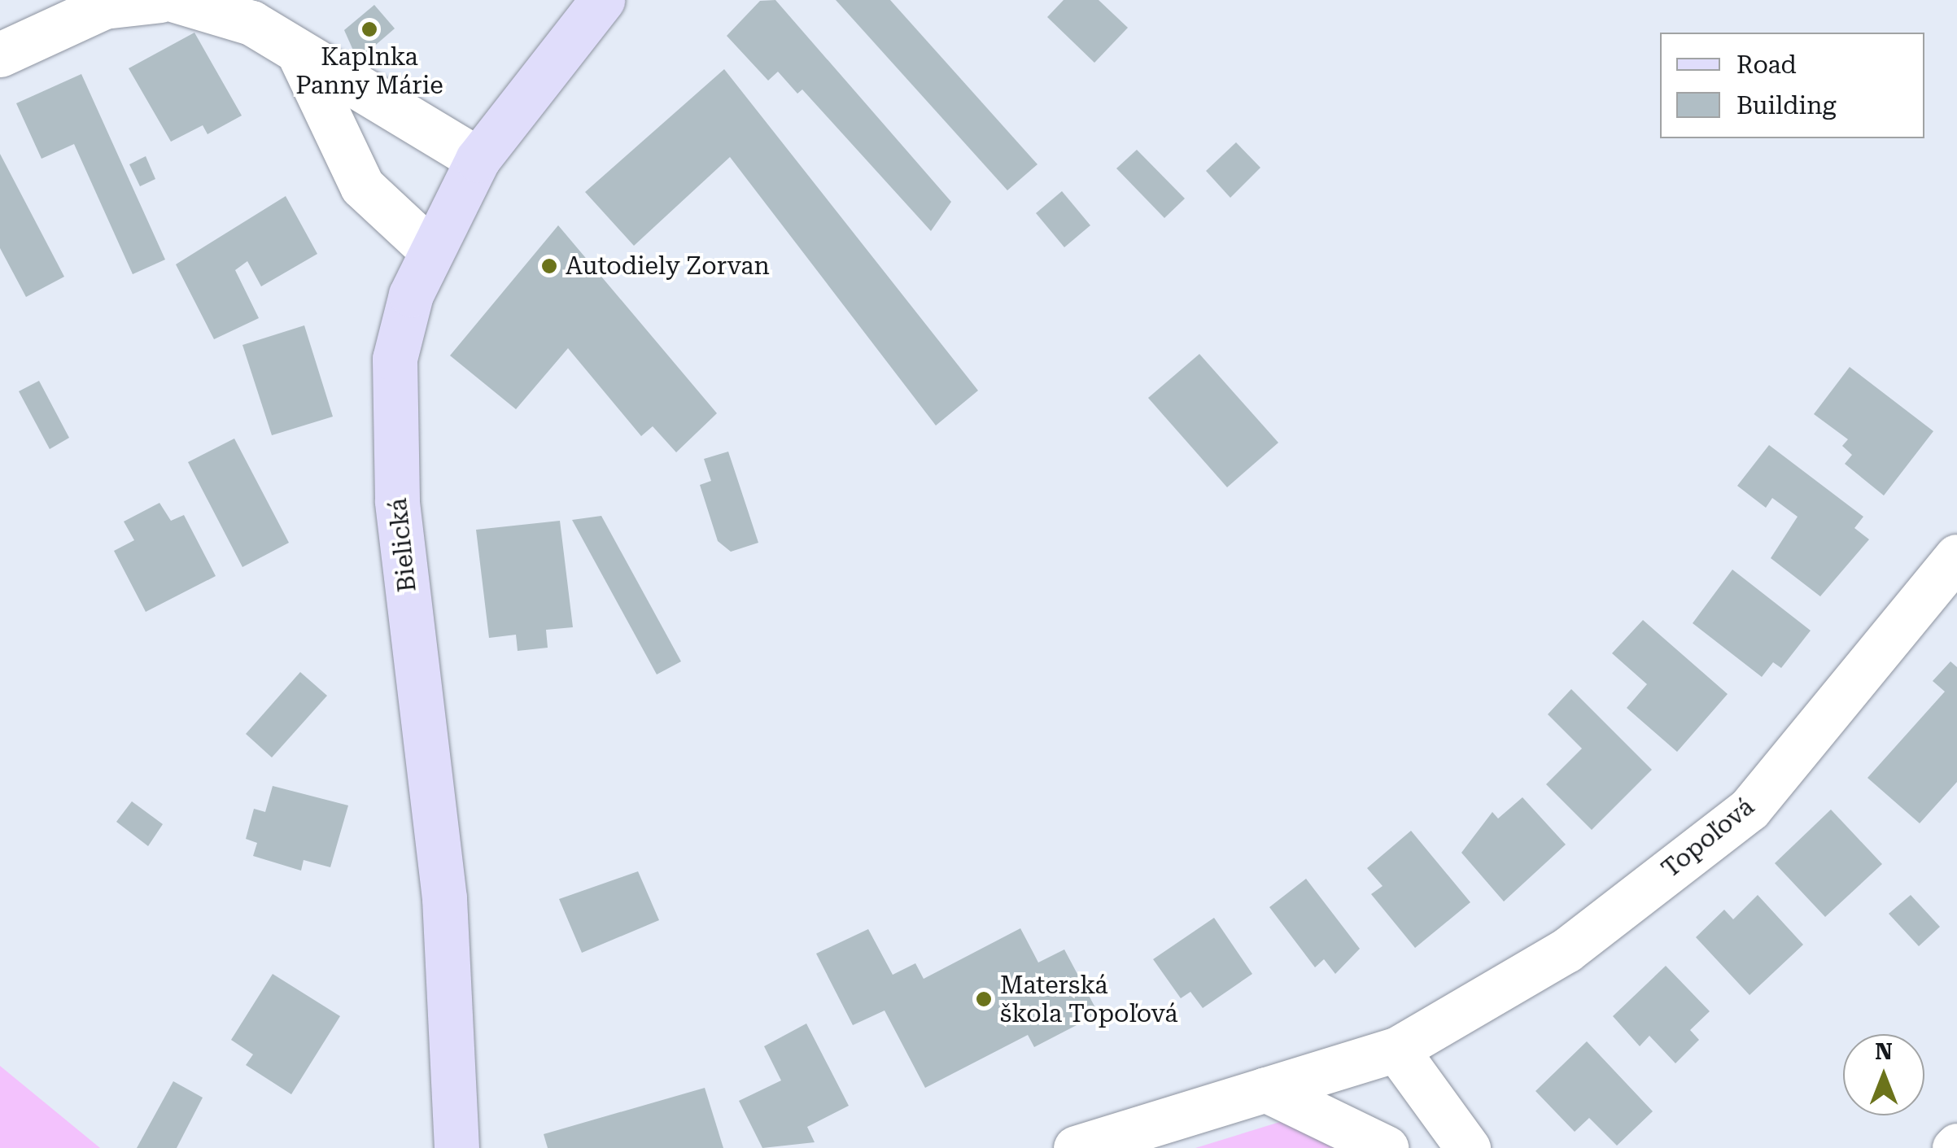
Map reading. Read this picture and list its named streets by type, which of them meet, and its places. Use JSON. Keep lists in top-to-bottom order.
{
  "streets": {
    "main road": ["Bielická"],
    "street": ["Topoľová"]
  },
  "places": ["Kaplnka Panny Márie", "Autodiely Zorvan", "Materská škola Topoľová"],
  "legend": ["Road", "Building"],
  "north": "top"
}
